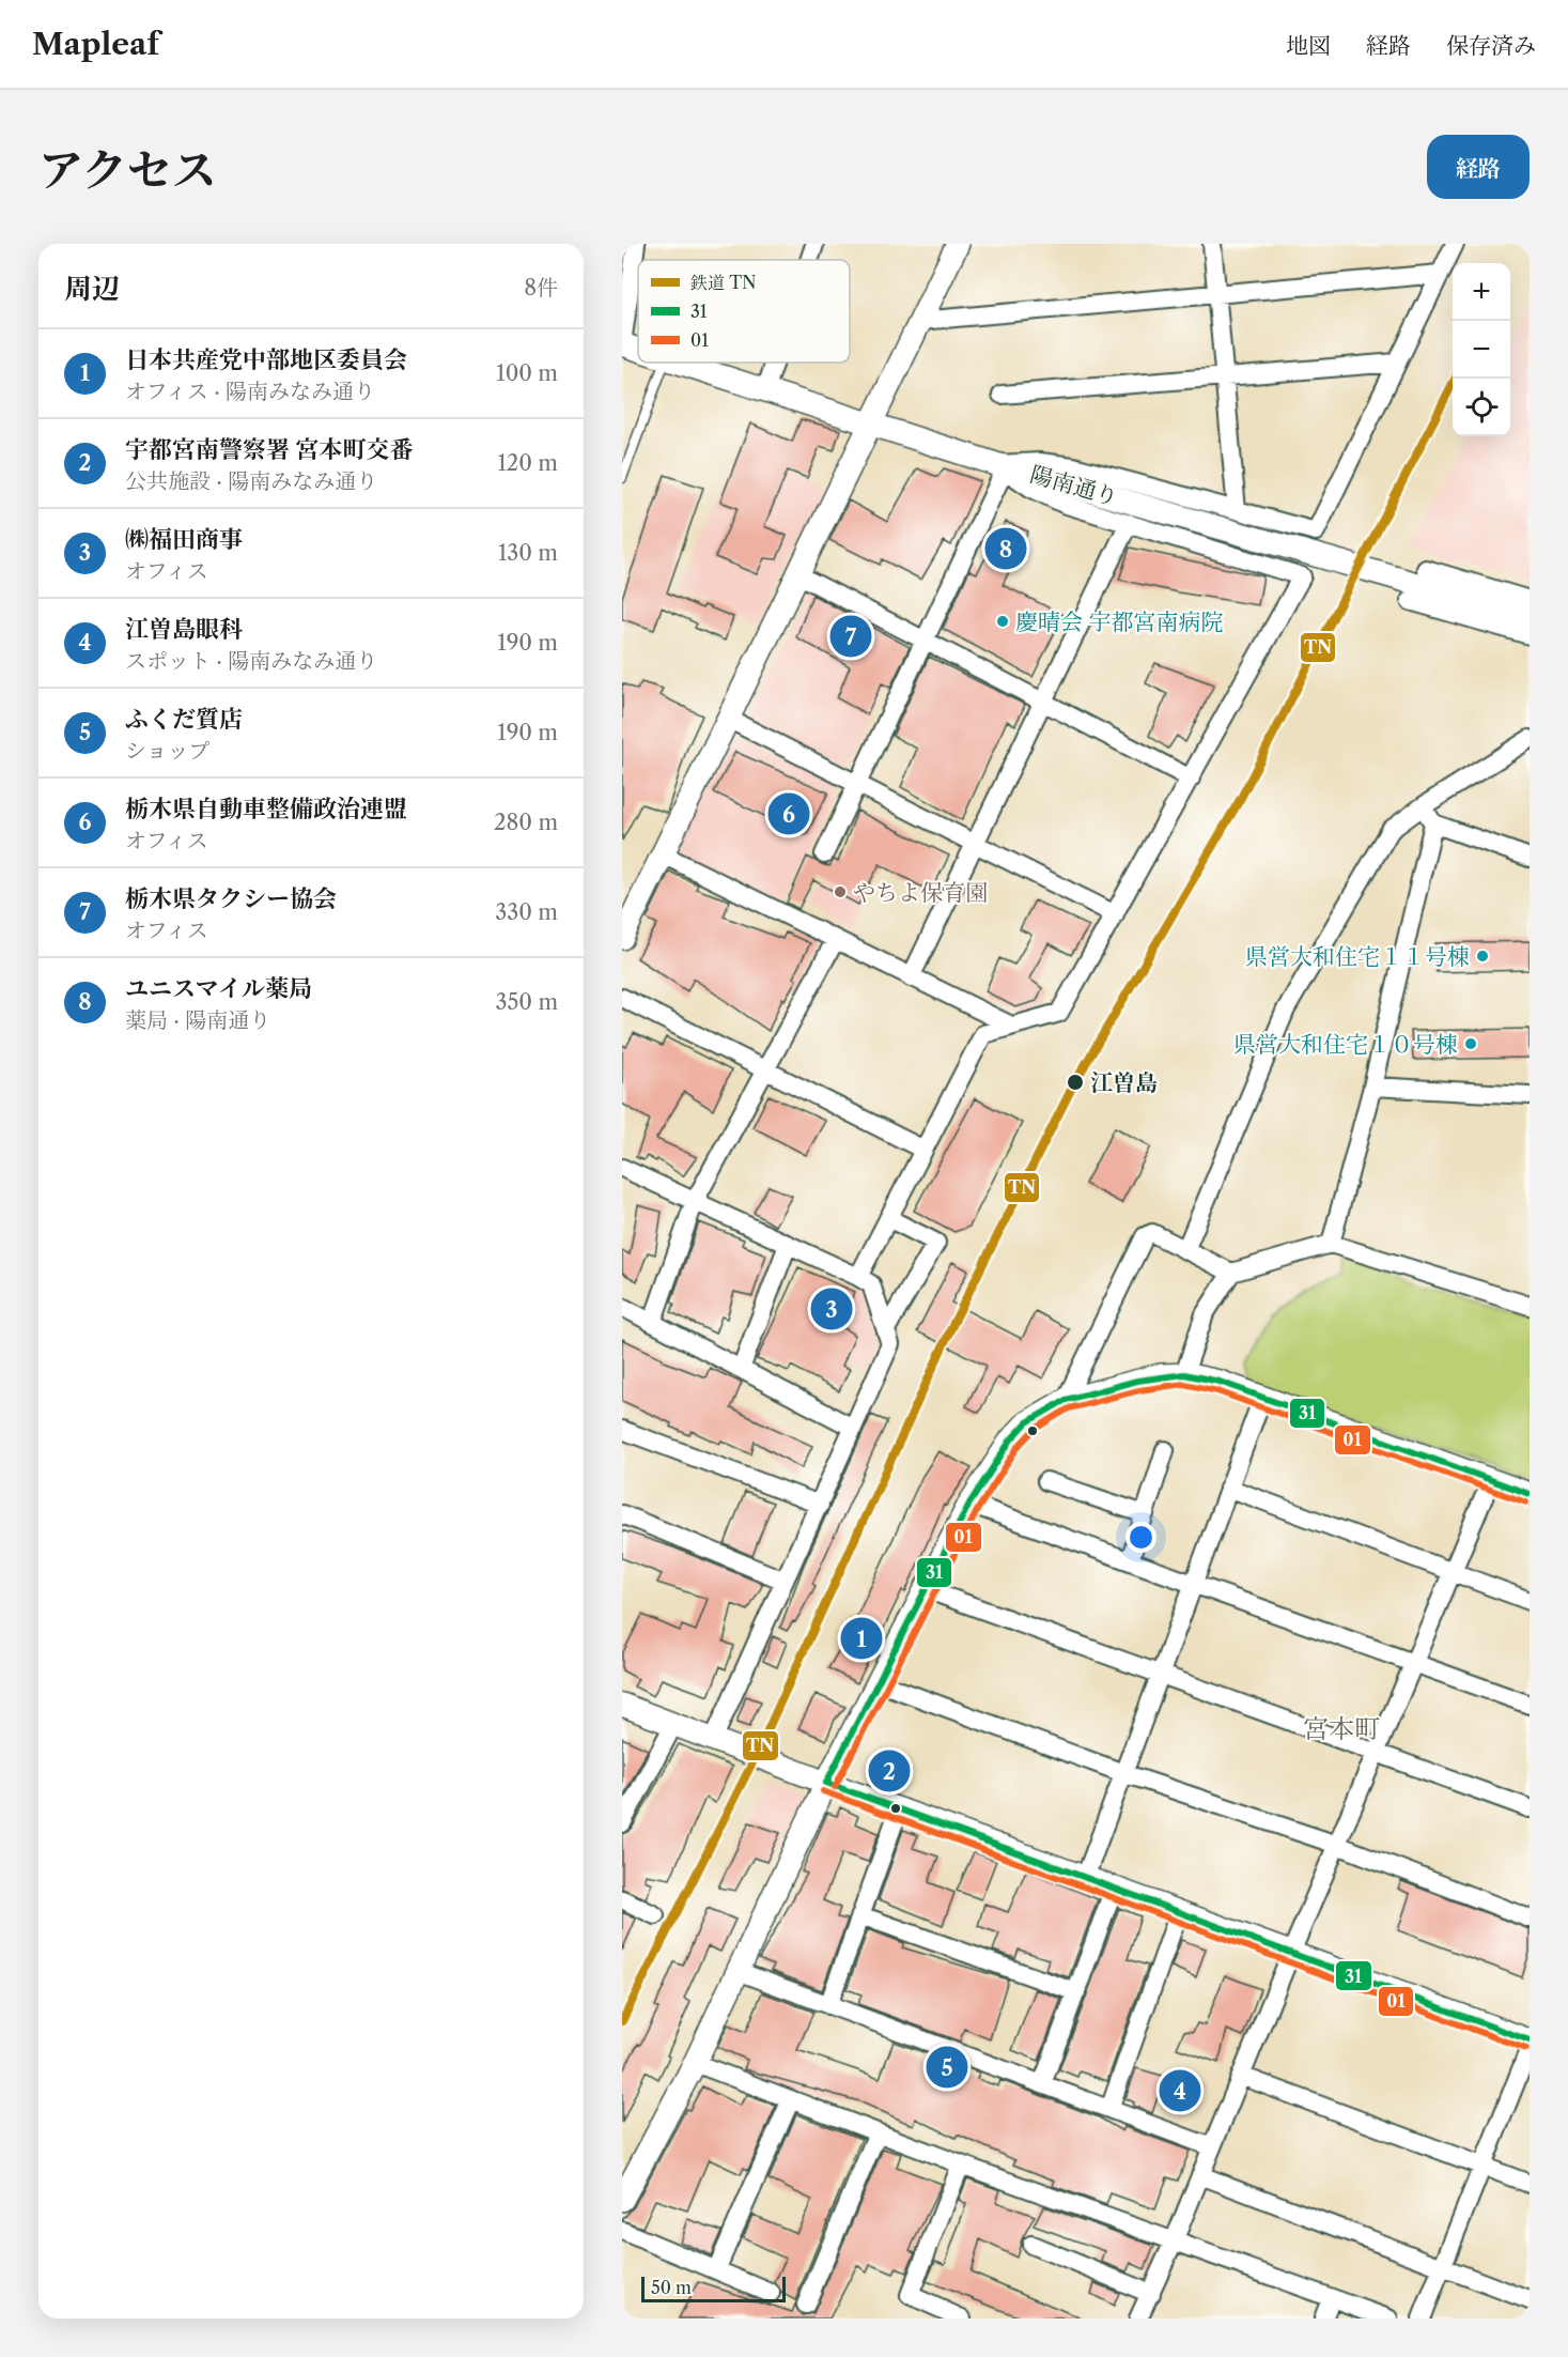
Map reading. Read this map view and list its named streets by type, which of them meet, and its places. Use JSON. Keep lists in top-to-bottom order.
{
  "streets": {
    "street": ["陽南通り"]
  },
  "districts": ["宮本町"],
  "places": [
    "慶晴会 宇都宮南病院",
    "やちよ保育園",
    "県営大和住宅１１号棟",
    "県営大和住宅１０号棟",
    "江曽島"
  ],
  "lines": ["rail line TN", "transit line 31", "transit line 01"],
  "legend": ["鉄道 TN", "31", "01"],
  "scale_bar": "50 m",
  "page": {
    "header": "Mapleaf",
    "nav": ["地図", "経路", "保存済み"],
    "title": "アクセス",
    "buttons": "経路",
    "heading": ["周辺", "8件"],
    "map_buttons": ["+", "−"],
    "list": [
      {
        "mark": "1",
        "name": "日本共産党中部地区委員会",
        "note": "オフィス · 陽南みなみ通り",
        "value": "100 m"
      },
      {
        "mark": "2",
        "name": "宇都宮南警察署 宮本町交番",
        "note": "公共施設 · 陽南みなみ通り",
        "value": "120 m"
      },
      {
        "mark": "3",
        "name": "㈱福田商事",
        "note": "オフィス",
        "value": "130 m"
      },
      {
        "mark": "4",
        "name": "江曽島眼科",
        "note": "スポット · 陽南みなみ通り",
        "value": "190 m"
      },
      {
        "mark": "5",
        "name": "ふくだ質店",
        "note": "ショップ",
        "value": "190 m"
      },
      {
        "mark": "6",
        "name": "栃木県自動車整備政治連盟",
        "note": "オフィス",
        "value": "280 m"
      },
      {
        "mark": "7",
        "name": "栃木県タクシー協会",
        "note": "オフィス",
        "value": "330 m"
      },
      {
        "mark": "8",
        "name": "ユニスマイル薬局",
        "note": "薬局 · 陽南通り",
        "value": "350 m"
      }
    ],
    "pins": [
      "8",
      "7",
      "6",
      "3",
      "1",
      "2",
      "5",
      "4"
    ],
    "scale": "50 m"
  }
}
